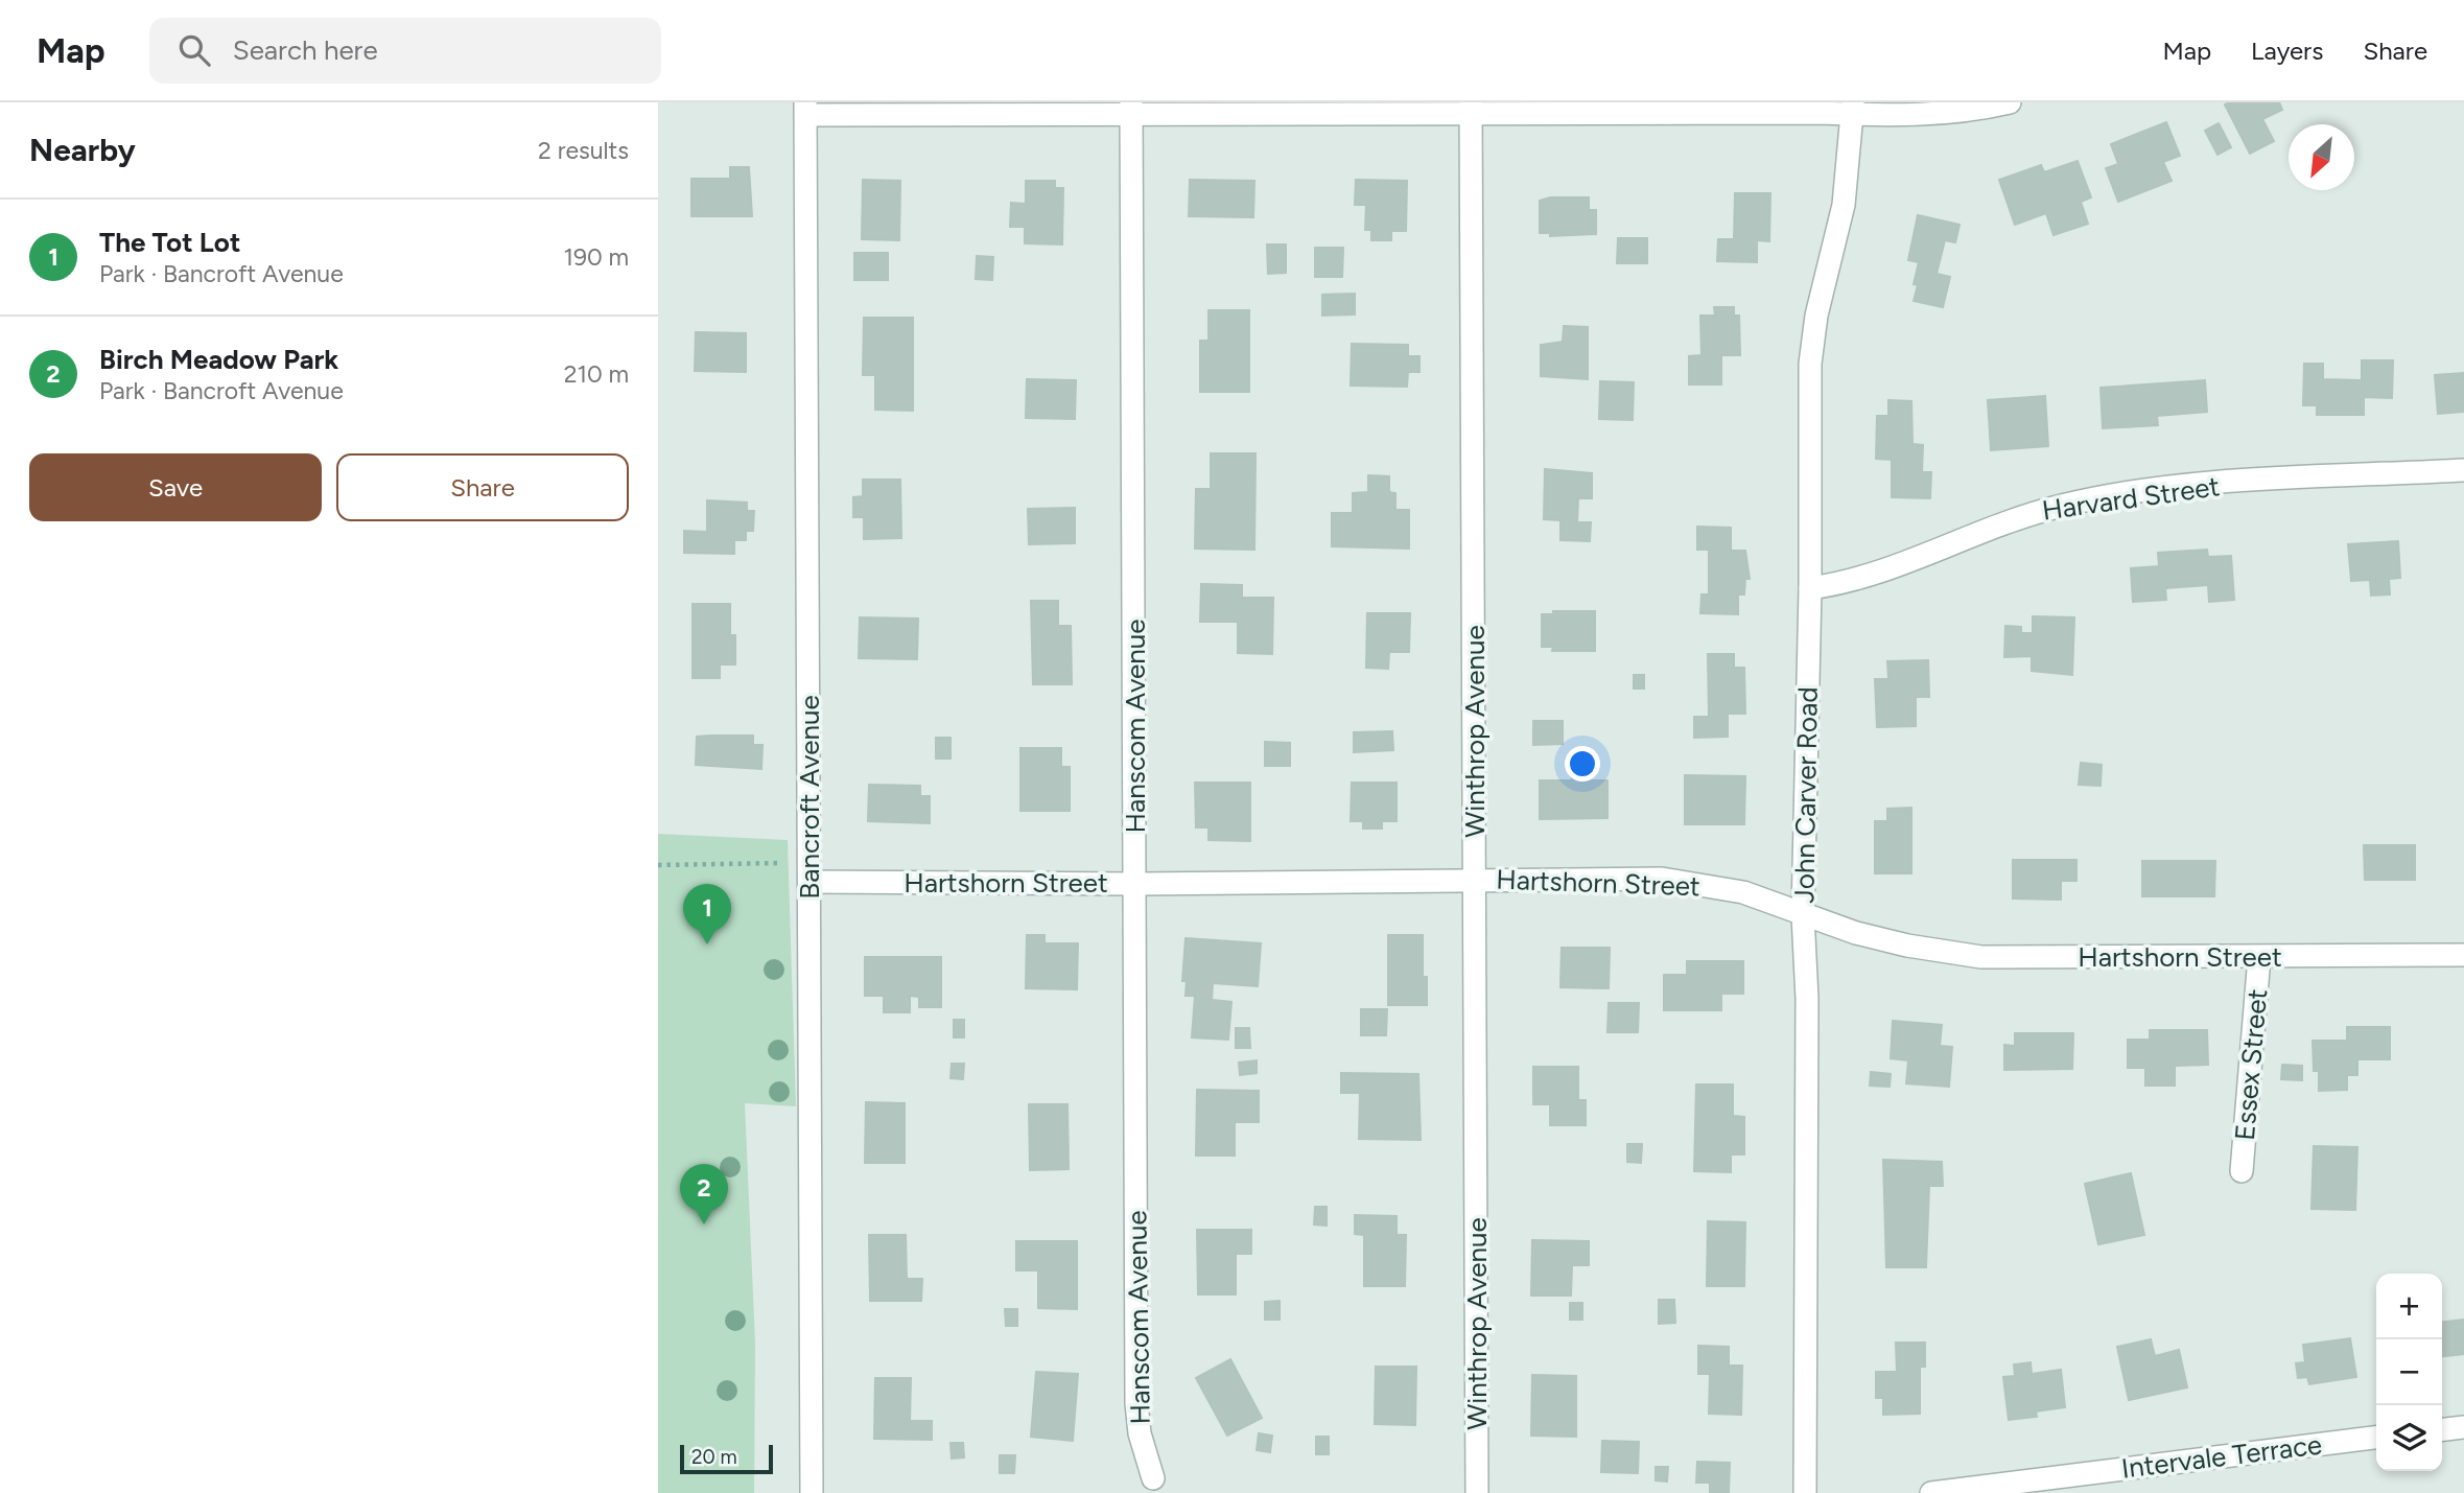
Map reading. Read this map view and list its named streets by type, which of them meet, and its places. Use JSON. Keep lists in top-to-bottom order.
{
  "streets": {
    "street": [
      "Harvard Street",
      "Hanscom Avenue",
      "Winthrop Avenue",
      "John Carver Road",
      "Bancroft Avenue",
      "Hartshorn Street",
      "Essex Street",
      "Intervale Terrace"
    ]
  },
  "crossings": [
    ["Harvard Street", "John Carver Road"],
    ["Hanscom Avenue", "Hartshorn Street"],
    ["Winthrop Avenue", "Hartshorn Street"],
    ["John Carver Road", "Hartshorn Street"],
    ["Bancroft Avenue", "Hartshorn Street"],
    ["Hartshorn Street", "Essex Street"]
  ],
  "scale_bar": "20 m",
  "north": "bottom left",
  "page": {
    "header": "Map",
    "search": "Search here",
    "nav": ["Map", "Layers", "Share"],
    "heading": ["Nearby", "2 results"],
    "list": [
      {
        "mark": "1",
        "name": "The Tot Lot",
        "note": "Park · Bancroft Avenue",
        "value": "190 m"
      },
      {
        "mark": "2",
        "name": "Birch Meadow Park",
        "note": "Park · Bancroft Avenue",
        "value": "210 m"
      }
    ],
    "buttons": ["Save", "Share"],
    "pins": ["1", "2"],
    "map_buttons": ["+", "−"],
    "scale": "20 m"
  }
}
